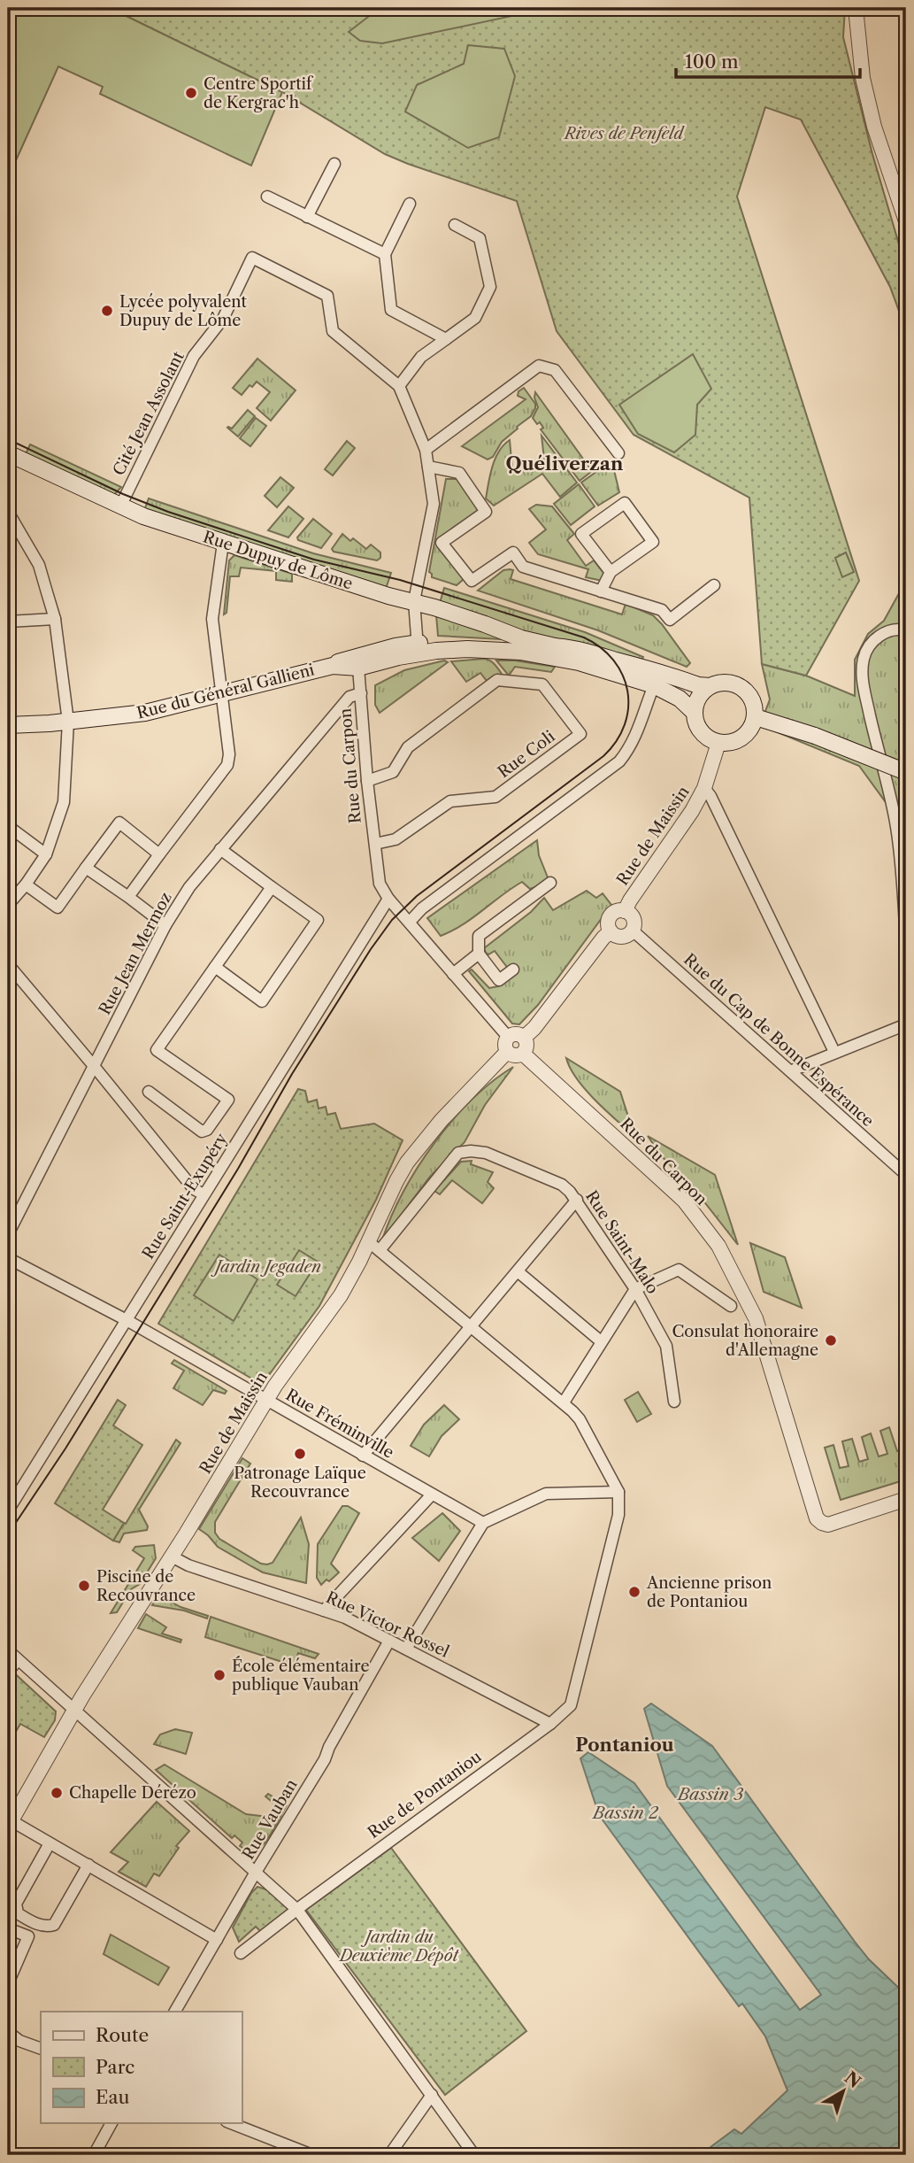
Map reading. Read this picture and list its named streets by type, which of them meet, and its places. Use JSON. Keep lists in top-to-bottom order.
{
  "streets": {
    "main road": ["Rue Dupuy de Lôme", "Rue du Général Gallieni"],
    "street": [
      "Cité Jean Assolant",
      "Rue Coli",
      "Rue du Carpon",
      "Rue de Maissin",
      "Rue Jean Mermoz",
      "Rue du Cap de Bonne Espérance",
      "Rue Saint-Exupéry",
      "Rue Saint-Malo",
      "Rue Fréminville",
      "Rue Victor Rossel",
      "Rue de Pontaniou",
      "Rue Vauban"
    ]
  },
  "crossings": [
    ["Cité Jean Assolant", "Rue Dupuy de Lôme"],
    ["Rue Dupuy de Lôme", "Rue du Général Gallieni"],
    ["Rue du Général Gallieni", "Rue du Carpon"],
    ["Rue du Général Gallieni", "Rue de Maissin"],
    ["Rue Coli", "Rue du Carpon"],
    ["Rue du Carpon", "Rue de Maissin"],
    ["Rue du Carpon", "Rue Jean Mermoz"],
    ["Rue du Carpon", "Rue Saint-Exupéry"],
    ["Rue de Maissin", "Rue du Cap de Bonne Espérance"],
    ["Rue de Maissin", "Rue Saint-Malo"],
    ["Rue de Maissin", "Rue Fréminville"],
    ["Rue de Maissin", "Rue Victor Rossel"],
    ["Rue Saint-Exupéry", "Rue Fréminville"],
    ["Rue Victor Rossel", "Rue de Pontaniou"],
    ["Rue Victor Rossel", "Rue Vauban"]
  ],
  "districts": ["Quéliverzan", "Pontaniou"],
  "water": ["Bassin 3", "Bassin 2"],
  "parks": ["Rives de Penfeld", "Jardin Jegaden", "Jardin du Deuxième Dépôt"],
  "places": [
    "Centre Sportif de Kergrac'h",
    "Lycée polyvalent Dupuy de Lôme",
    "Consulat honoraire d'Allemagne",
    "Patronage Laïque Recouvrance",
    "Piscine de Recouvrance",
    "Ancienne prison de Pontaniou",
    "École élémentaire publique Vauban",
    "Chapelle Dérézo"
  ],
  "legend": ["Route", "Parc", "Eau"],
  "scale_bar": "100 m",
  "north": "top right"
}
